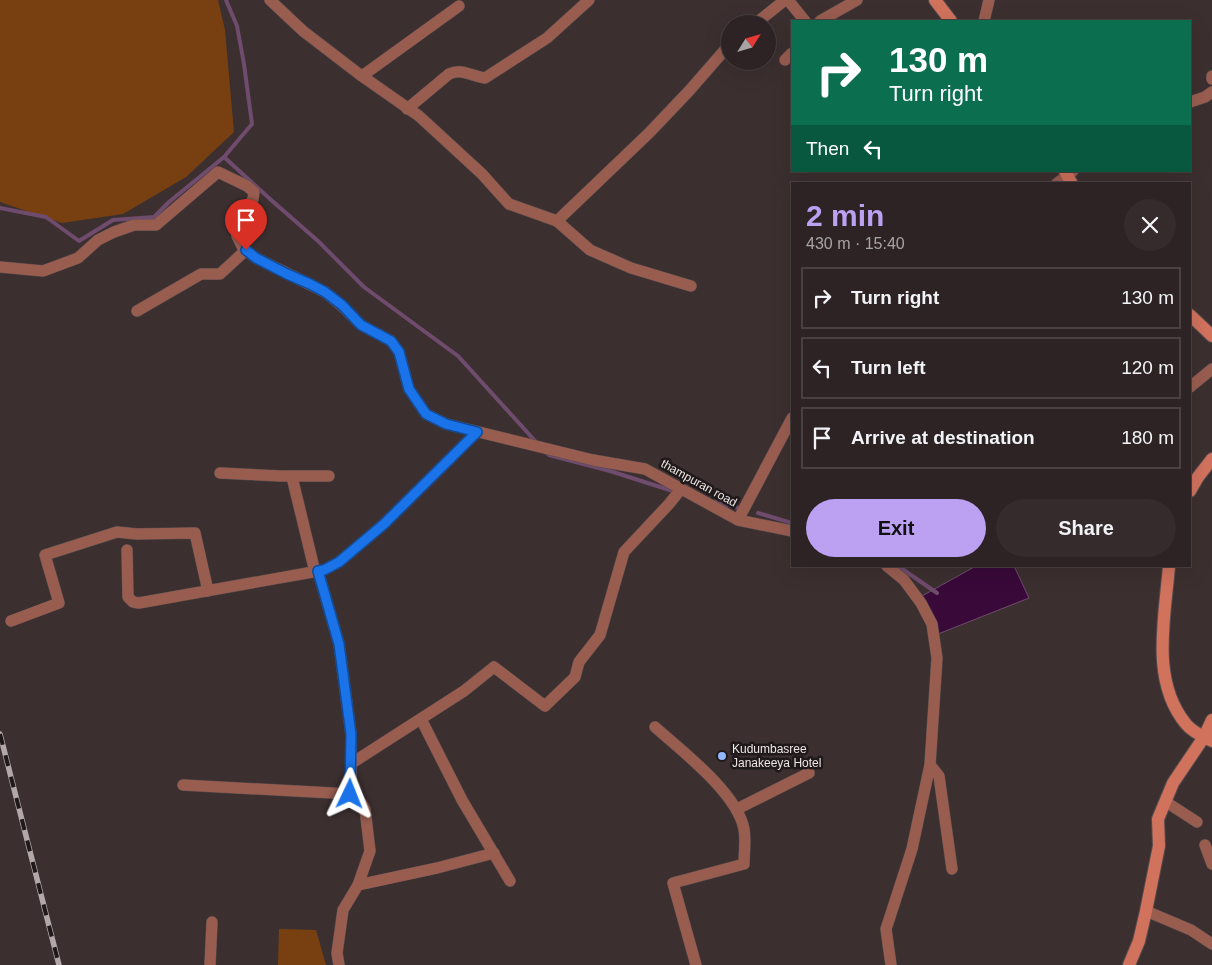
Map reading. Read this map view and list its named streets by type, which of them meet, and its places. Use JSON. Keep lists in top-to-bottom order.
{
  "streets": {
    "street": ["thampuran road"]
  },
  "places": ["Kudumbasree Janakeeya Hotel"],
  "north": "top right",
  "page": {
    "turn": ["130 m", "Turn right"],
    "then": "Then",
    "heading": ["2 min", "430 m · 15:40"],
    "list": [
      {
        "name": "Turn right",
        "value": "130 m"
      },
      {
        "name": "Turn left",
        "value": "120 m"
      },
      {
        "name": "Arrive at destination",
        "value": "180 m"
      }
    ],
    "buttons": ["Exit", "Share"]
  }
}
